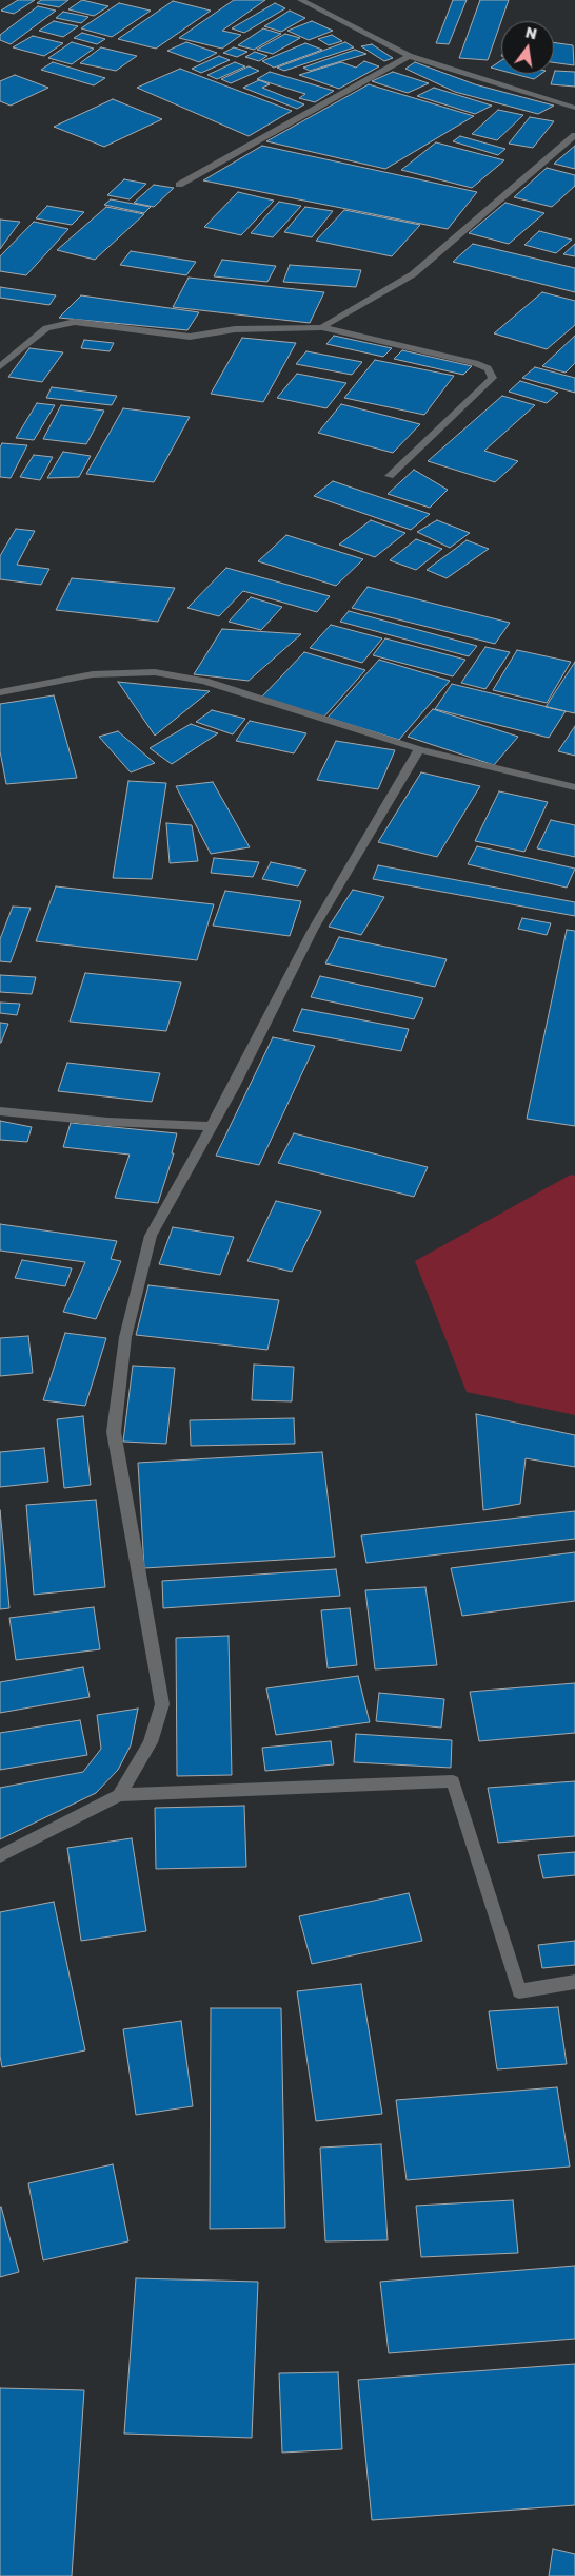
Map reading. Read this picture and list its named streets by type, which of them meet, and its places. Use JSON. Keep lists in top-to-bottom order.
{
  "north": "top"
}
